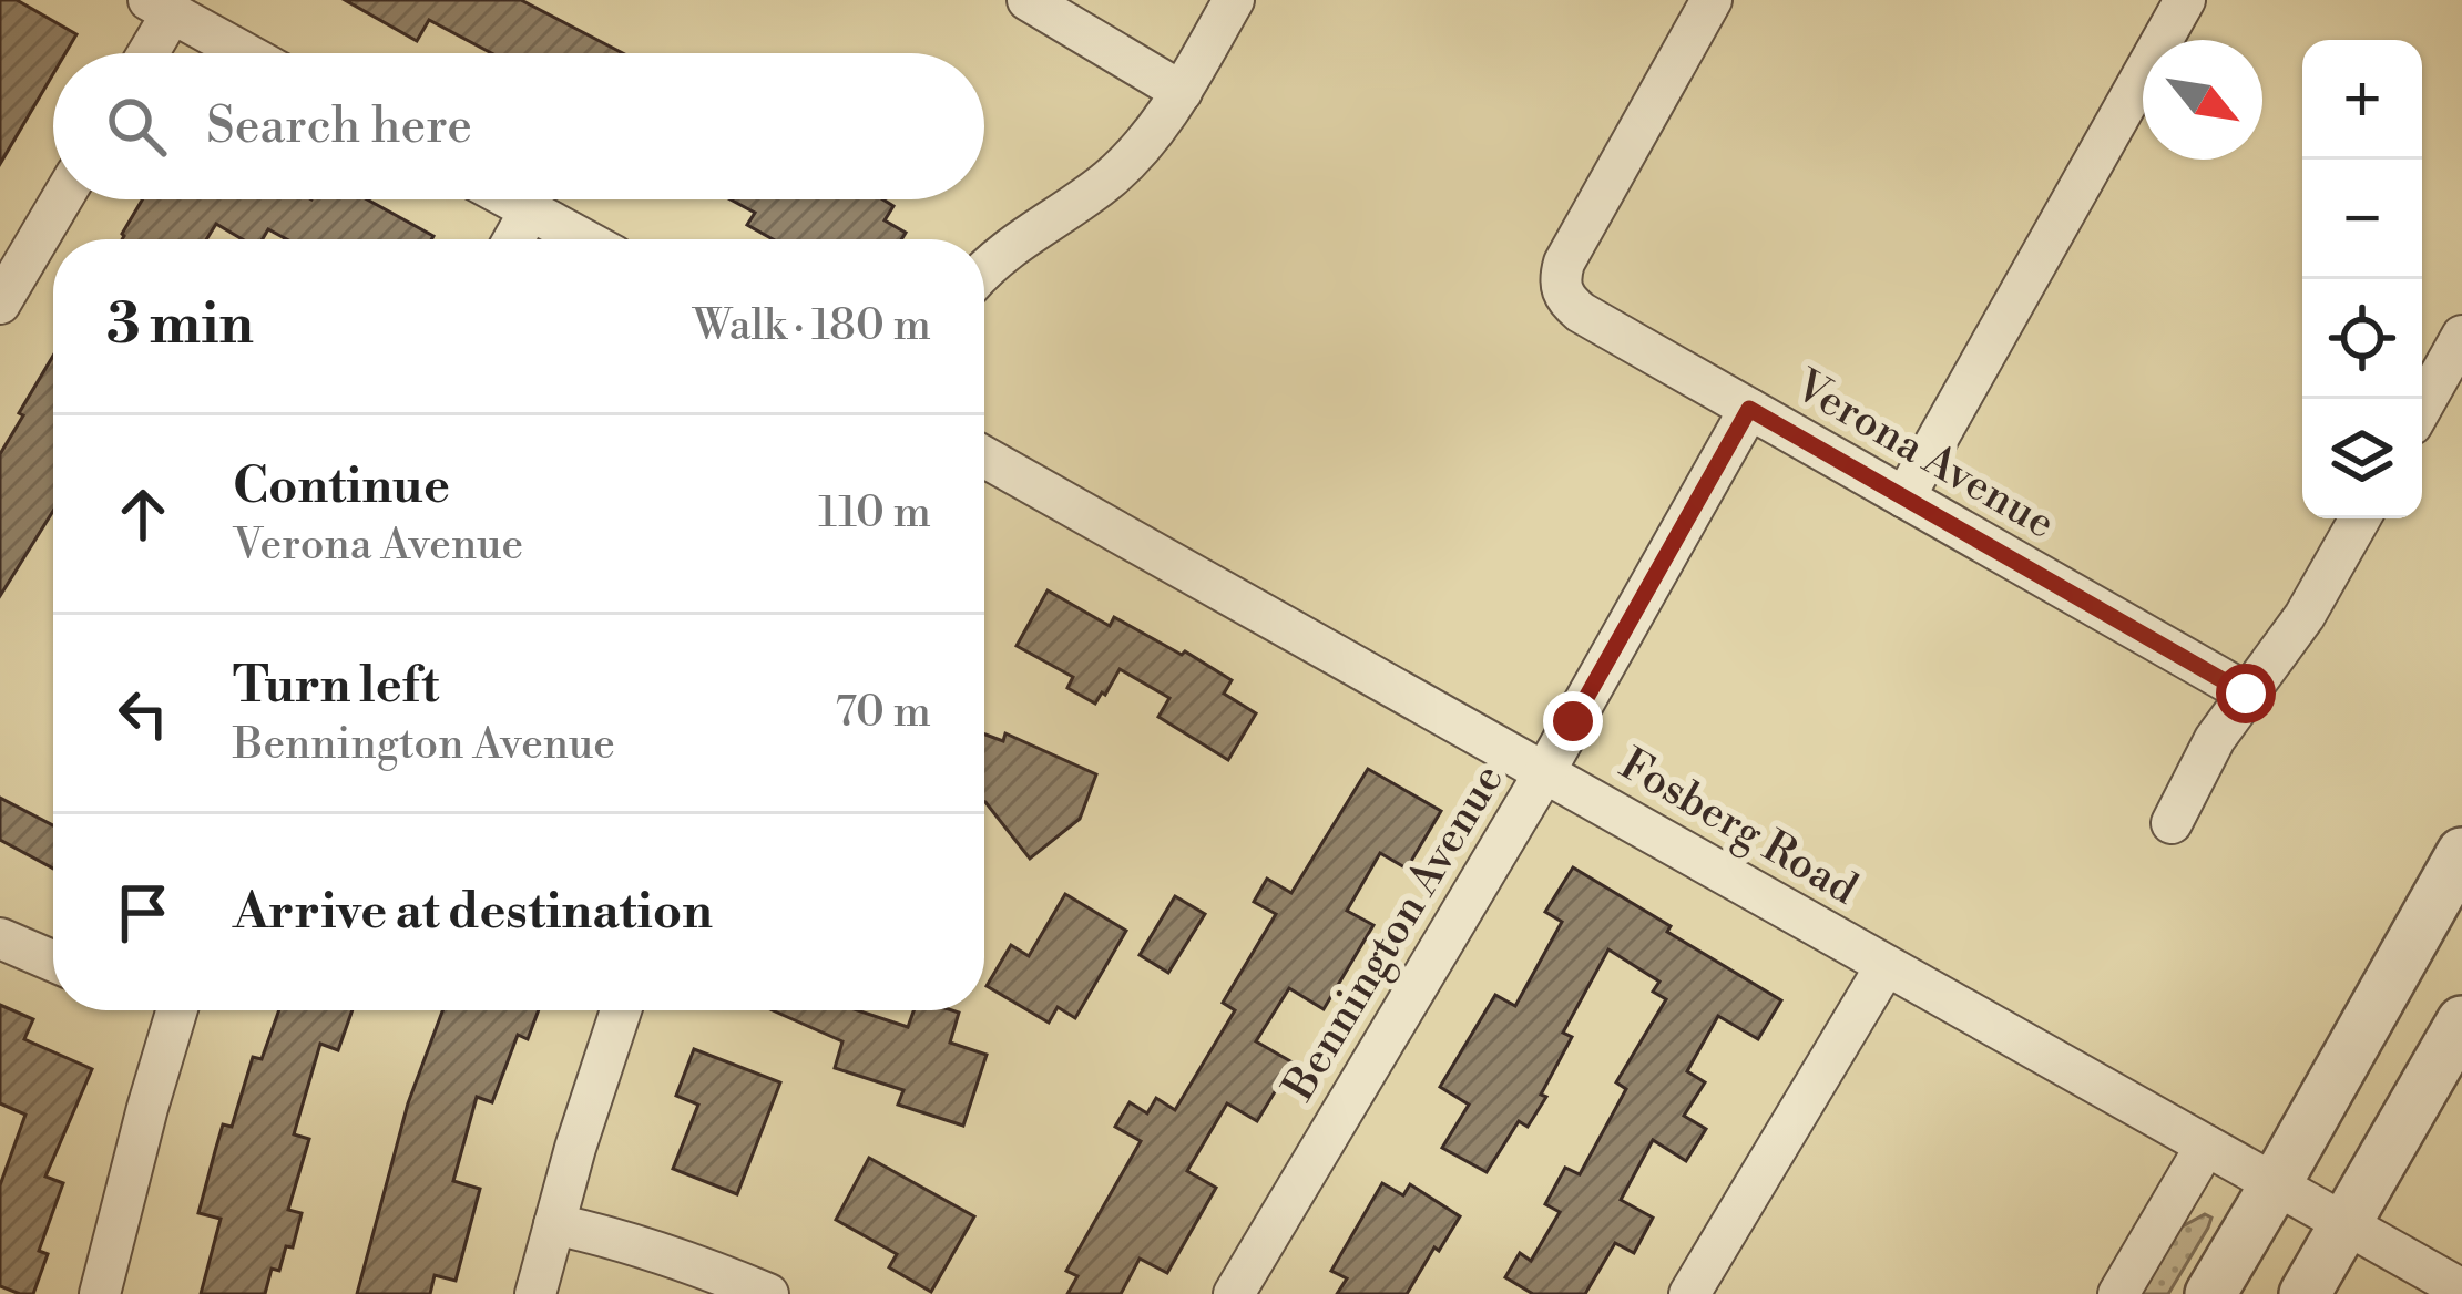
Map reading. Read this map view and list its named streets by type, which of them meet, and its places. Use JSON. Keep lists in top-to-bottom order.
{
  "streets": {
    "street": ["Verona Avenue", "Fosberg Road", "Bennington Avenue"]
  },
  "crossings": [
    ["Verona Avenue", "Bennington Avenue"],
    ["Fosberg Road", "Bennington Avenue"]
  ],
  "north": "bottom right",
  "page": {
    "map_buttons": ["+", "−"],
    "search": "Search here",
    "heading": ["3 min", "Walk · 180 m"],
    "list": [
      ["Continue", "Verona Avenue", "110 m"],
      ["Turn left", "Bennington Avenue", "70 m"],
      "Arrive at destination"
    ]
  }
}
